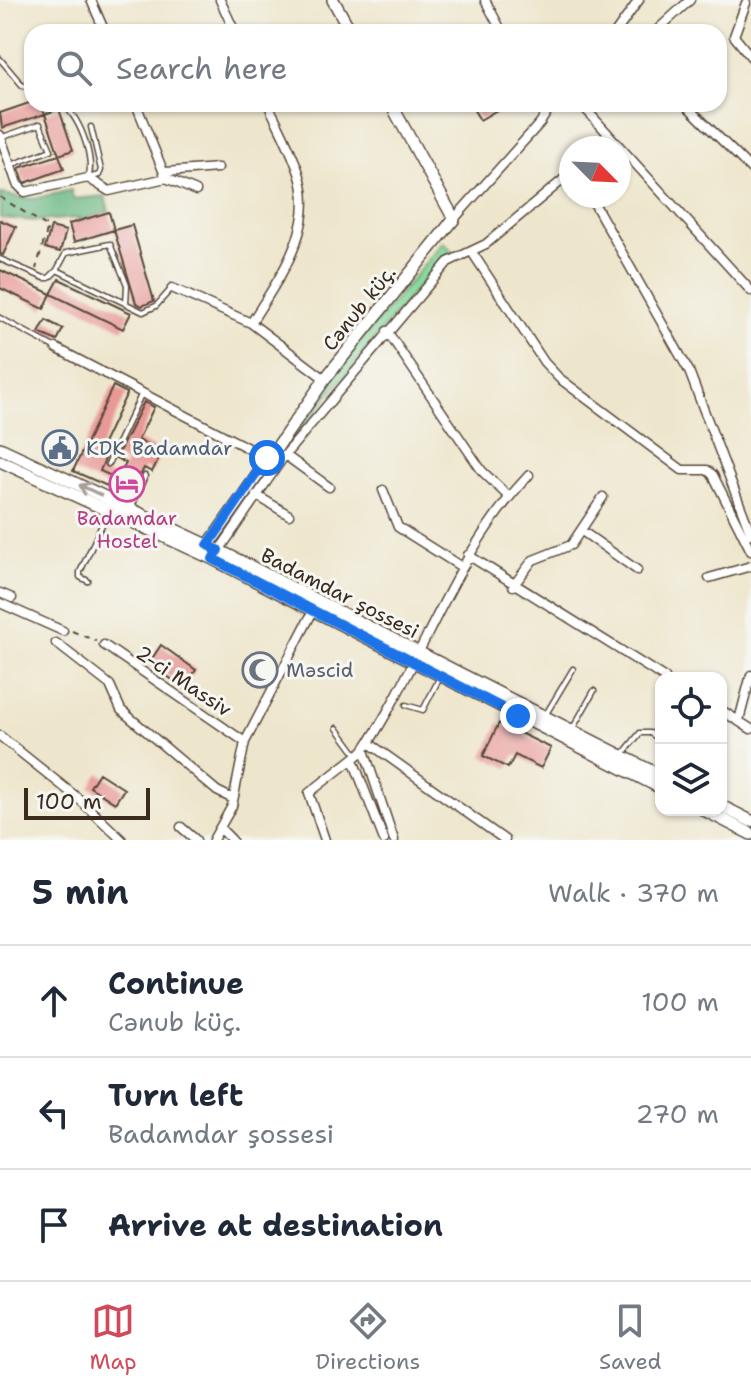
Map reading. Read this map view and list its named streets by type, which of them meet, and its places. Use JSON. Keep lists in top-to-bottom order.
{
  "streets": {
    "main road": ["Cənub küç.", "Badamdar şossesi"],
    "street": ["2-ci Massiv"]
  },
  "crossings": [
    ["Cənub küç.", "Badamdar şossesi"]
  ],
  "places": {
    "public building": ["KDK Badamdar"],
    "hotel": ["Badamdar Hostel"],
    "mosque": ["Məscid"]
  },
  "scale_bar": "100 m",
  "north": "bottom right",
  "page": {
    "search": "Search here",
    "scale": "100 m",
    "heading": ["5 min", "Walk · 370 m"],
    "list": [
      ["Continue", "Cənub küç.", "100 m"],
      ["Turn left", "Badamdar şossesi", "270 m"],
      "Arrive at destination"
    ],
    "nav": ["Map", "Directions", "Saved"]
  }
}
